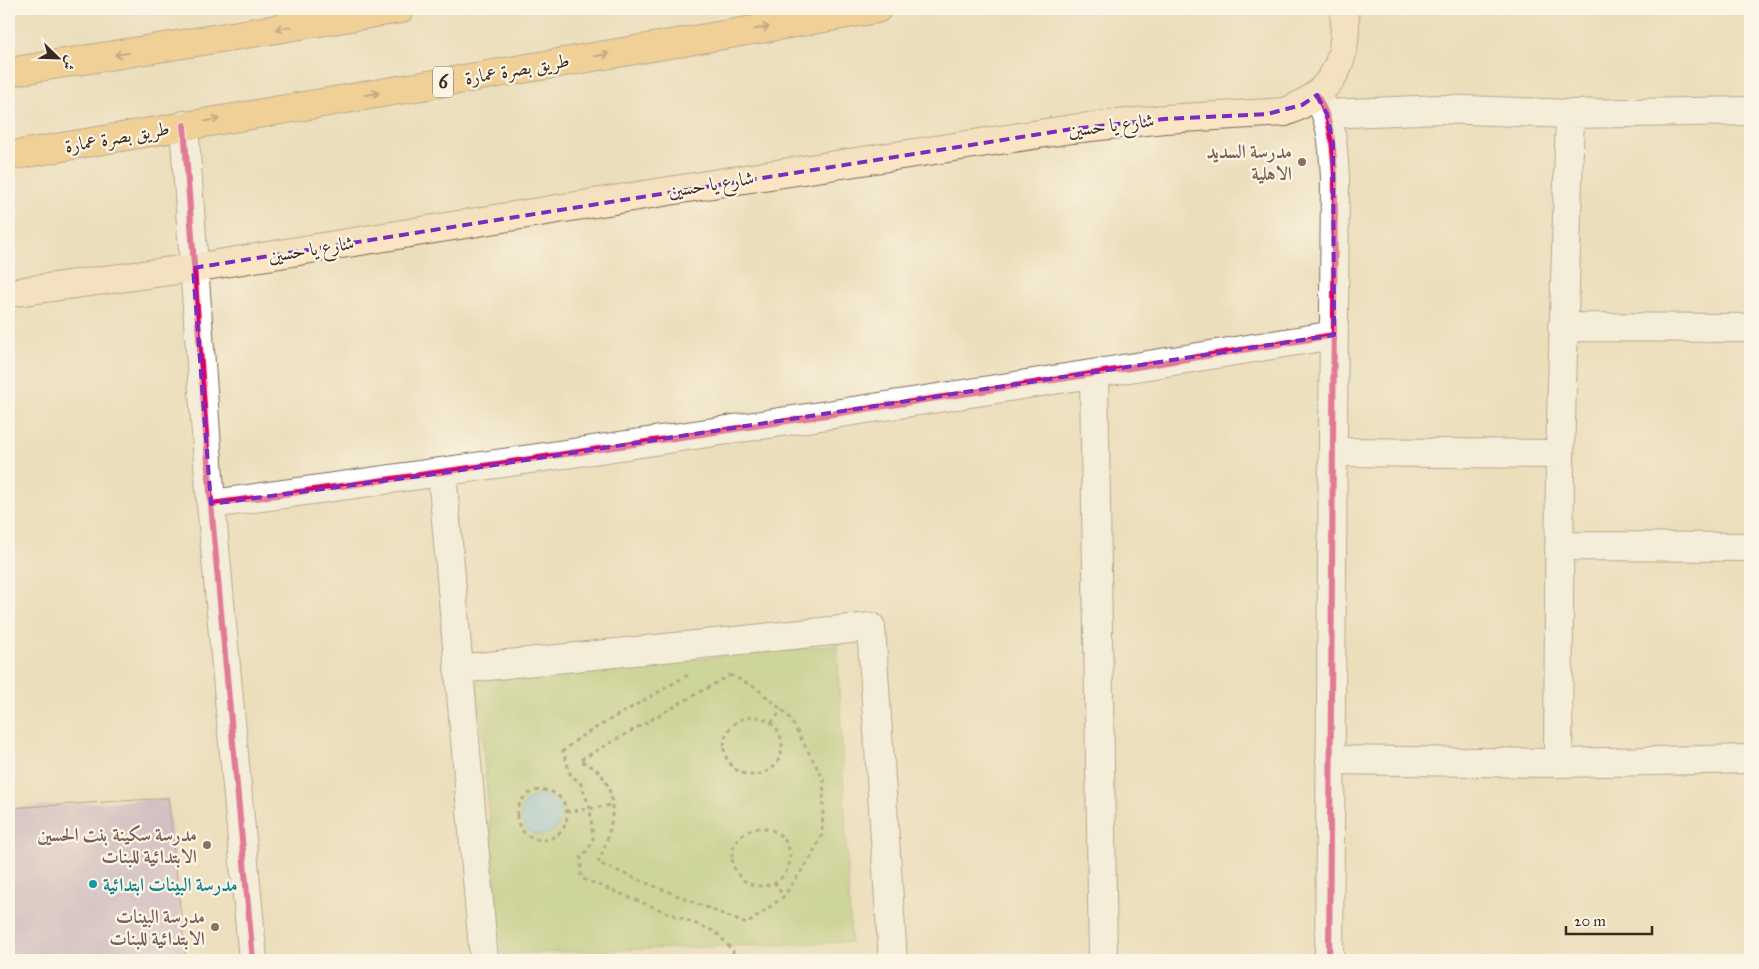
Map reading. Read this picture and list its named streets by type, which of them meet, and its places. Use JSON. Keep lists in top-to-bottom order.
{
  "streets": {
    "highway": ["طريق بصرة عمارة", "6"],
    "main road": ["شارع يا حسين"]
  },
  "places": [
    "مدرسة السديد الاهلية",
    "مدرسة سكينة بنت الحسين الابتدائية للبنات",
    "مدرسة البينات ابتدائية",
    "مدرسة البينات الابتدائية للبنات"
  ],
  "scale_bar": "20 m",
  "north": "bottom right"
}
